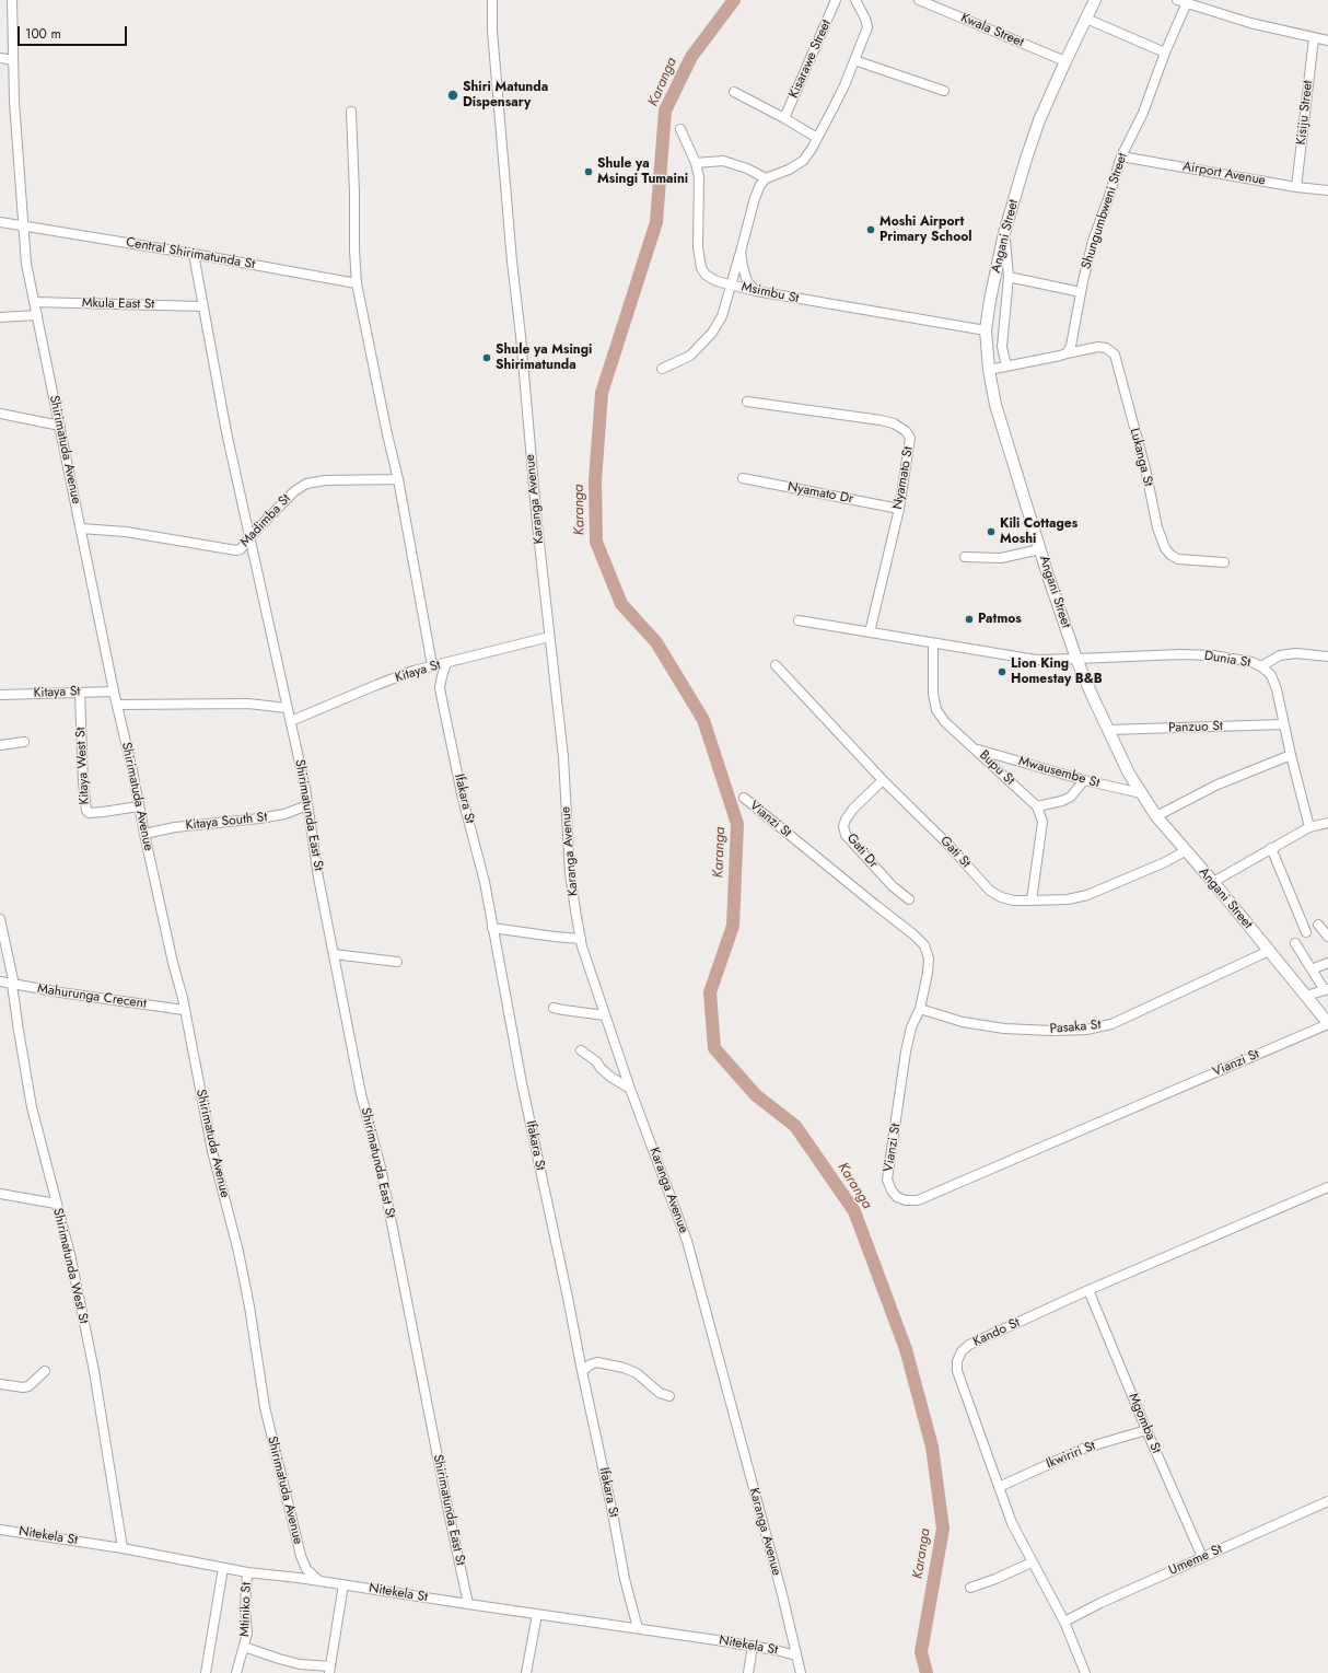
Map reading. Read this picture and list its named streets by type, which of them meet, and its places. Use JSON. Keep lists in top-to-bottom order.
{
  "streets": {
    "street": [
      "Kwala Street",
      "Kisarawe Street",
      "Kisiju Street",
      "Airport Avenue",
      "Shungumbweni Street",
      "Angani Street",
      "Central Shirimatunda St",
      "Msimbu St",
      "Mkula East St",
      "Shirimatuda Avenue",
      "Lukanga St",
      "Nyamato St",
      "Nyamato Dr",
      "Karanga Avenue",
      "Madimba St",
      "Dunia St",
      "Kitaya St",
      "Panzuo St",
      "Kitaya West St",
      "Bupu St",
      "Mwausembe St",
      "Ifakara St",
      "Shirimatunda East St",
      "Vianzi St",
      "Kitaya South St",
      "Gati Dr",
      "Gati St",
      "Mahurunga Crecent",
      "Pasaka St",
      "Shirimatunda West St",
      "Kando St",
      "Mgomba St",
      "Ikwiriri St",
      "Nitekela St",
      "Umeme St",
      "Mtiniko St"
    ]
  },
  "crossings": [
    ["Kwala Street", "Angani Street"],
    ["Kisiju Street", "Airport Avenue"],
    ["Airport Avenue", "Shungumbweni Street"],
    ["Shungumbweni Street", "Lukanga St"],
    ["Angani Street", "Msimbu St"],
    ["Angani Street", "Dunia St"],
    ["Angani Street", "Panzuo St"],
    ["Angani Street", "Mwausembe St"],
    ["Angani Street", "Vianzi St"],
    ["Angani Street", "Gati St"],
    ["Angani Street", "Pasaka St"],
    ["Central Shirimatunda St", "Shirimatuda Avenue"],
    ["Central Shirimatunda St", "Shirimatunda East St"],
    ["Mkula East St", "Shirimatuda Avenue"],
    ["Mkula East St", "Shirimatunda East St"],
    ["Shirimatuda Avenue", "Madimba St"],
    ["Shirimatuda Avenue", "Kitaya St"],
    ["Shirimatuda Avenue", "Kitaya West St"],
    ["Shirimatuda Avenue", "Kitaya South St"],
    ["Shirimatuda Avenue", "Mahurunga Crecent"],
    ["Shirimatuda Avenue", "Nitekela St"],
    ["Nyamato St", "Nyamato Dr"],
    ["Karanga Avenue", "Kitaya St"],
    ["Karanga Avenue", "Nitekela St"],
    ["Madimba St", "Shirimatunda East St"],
    ["Dunia St", "Panzuo St"],
    ["Kitaya St", "Kitaya West St"],
    ["Kitaya St", "Ifakara St"],
    ["Kitaya St", "Shirimatunda East St"],
    ["Bupu St", "Mwausembe St"],
    ["Ifakara St", "Nitekela St"],
    ["Shirimatunda East St", "Kitaya South St"],
    ["Shirimatunda East St", "Nitekela St"],
    ["Vianzi St", "Pasaka St"],
    ["Gati Dr", "Gati St"],
    ["Mahurunga Crecent", "Shirimatunda West St"],
    ["Shirimatunda West St", "Nitekela St"],
    ["Kando St", "Mgomba St"],
    ["Kando St", "Ikwiriri St"],
    ["Kando St", "Umeme St"],
    ["Mgomba St", "Ikwiriri St"],
    ["Mgomba St", "Umeme St"],
    ["Nitekela St", "Mtiniko St"]
  ],
  "water": ["Karanga"],
  "places": [
    "Shiri Matunda Dispensary",
    "Shule ya Msingi Tumaini",
    "Moshi Airport Primary School",
    "Shule ya Msingi Shirimatunda",
    "Kili Cottages Moshi",
    "Patmos",
    "Lion King Homestay B&B"
  ],
  "scale_bar": "100 m"
}
